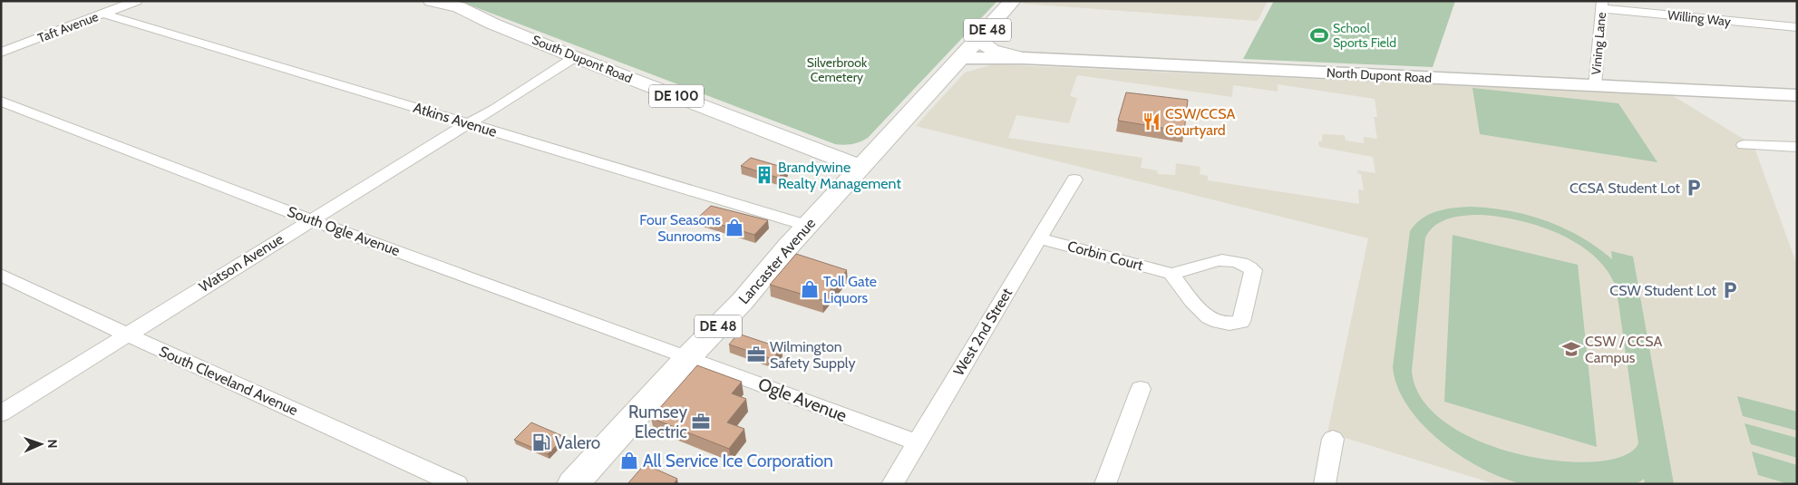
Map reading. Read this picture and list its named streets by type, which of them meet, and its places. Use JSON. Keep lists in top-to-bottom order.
{
  "streets": {
    "main road": [
      "DE 48",
      "South Dupont Road",
      "North Dupont Road",
      "DE 100",
      "Lancaster Avenue"
    ],
    "street": [
      "Willing Way",
      "Taft Avenue",
      "Vining Lane",
      "Atkins Avenue",
      "South Ogle Avenue",
      "Corbin Court",
      "Watson Avenue",
      "West 2nd Street",
      "South Cleveland Avenue",
      "Ogle Avenue"
    ]
  },
  "crossings": [
    ["Willing Way", "Vining Lane"],
    ["Taft Avenue", "Atkins Avenue"],
    ["DE 48", "North Dupont Road"],
    ["DE 48", "Lancaster Avenue"],
    ["Vining Lane", "North Dupont Road"],
    ["South Dupont Road", "Lancaster Avenue"],
    ["South Dupont Road", "Watson Avenue"],
    ["North Dupont Road", "Lancaster Avenue"],
    ["Atkins Avenue", "Lancaster Avenue"],
    ["Atkins Avenue", "Watson Avenue"],
    ["South Ogle Avenue", "Lancaster Avenue"],
    ["South Ogle Avenue", "Watson Avenue"],
    ["South Ogle Avenue", "Ogle Avenue"],
    ["Corbin Court", "West 2nd Street"],
    ["Lancaster Avenue", "Ogle Avenue"],
    ["Watson Avenue", "South Cleveland Avenue"],
    ["West 2nd Street", "Ogle Avenue"]
  ],
  "parks": ["Silverbrook Cemetery"],
  "places": {
    "sports": ["School Sports Field"],
    "restaurant": ["CSW/CCSA Courtyard"],
    "building": ["Brandywine Realty Management"],
    "parking": ["CCSA Student Lot", "CSW Student Lot"],
    "shop": ["Four Seasons Sunrooms", "Toll Gate Liquors", "All Service Ice Corporation"],
    "school or university": ["CSW / CCSA Campus"],
    "office": ["Wilmington Safety Supply", "Rumsey Electric"],
    "fuel station": ["Valero"]
  },
  "north": "right"
}
